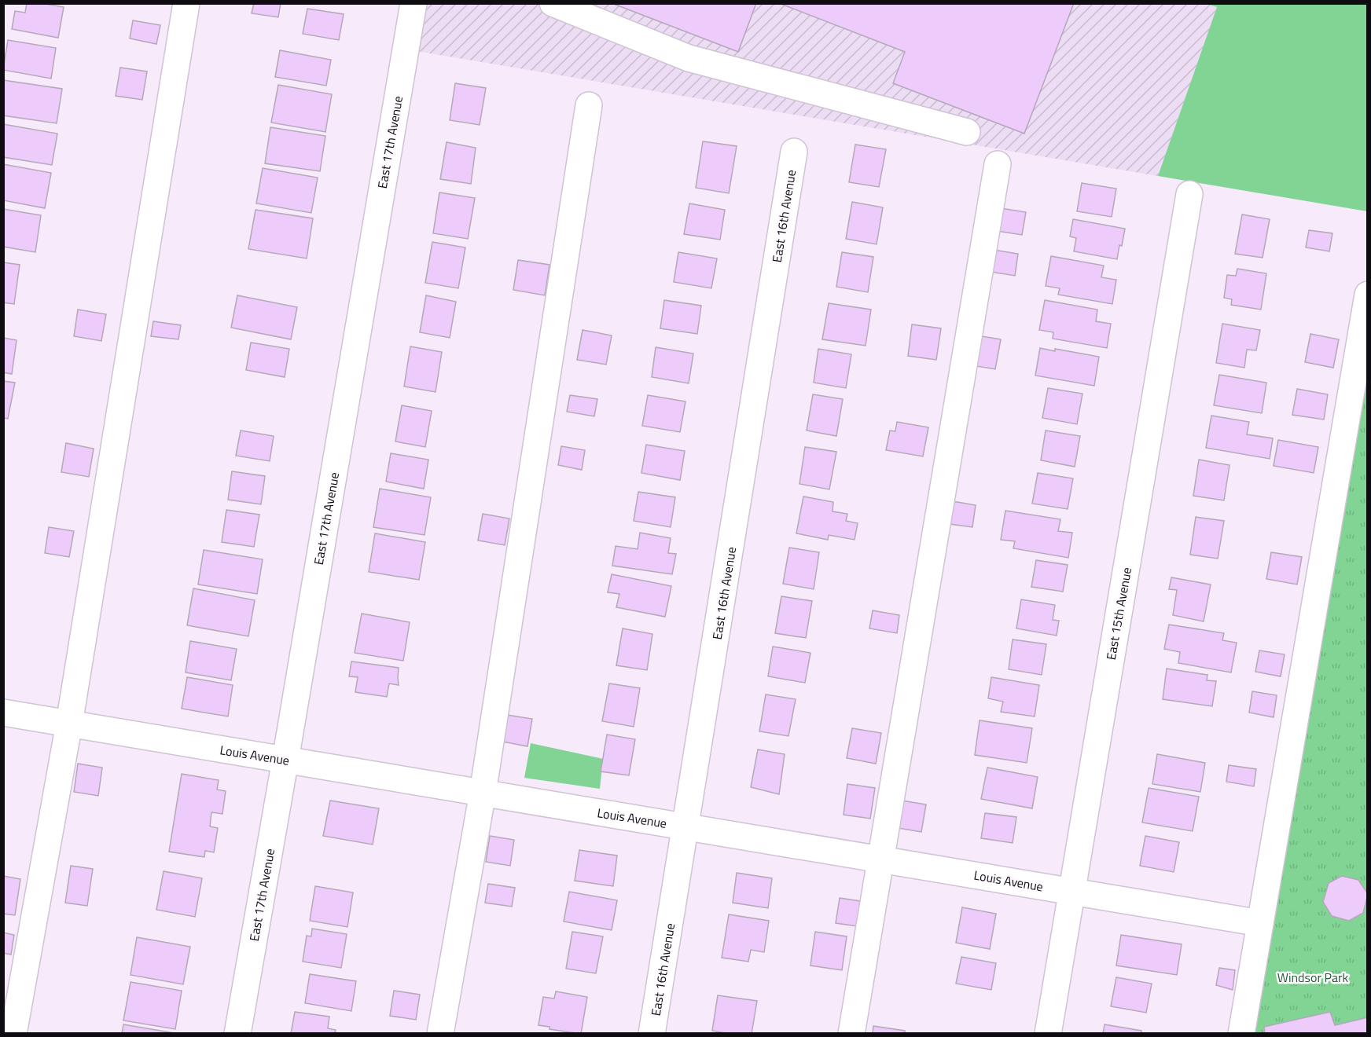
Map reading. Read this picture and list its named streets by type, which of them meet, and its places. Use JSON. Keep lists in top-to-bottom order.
{
  "streets": {
    "street": [
      "East 17th Avenue",
      "East 16th Avenue",
      "East 15th Avenue",
      "Louis Avenue"
    ]
  },
  "crossings": [
    ["East 17th Avenue", "Louis Avenue"],
    ["East 16th Avenue", "Louis Avenue"],
    ["East 15th Avenue", "Louis Avenue"]
  ],
  "parks": ["Windsor Park"]
}
